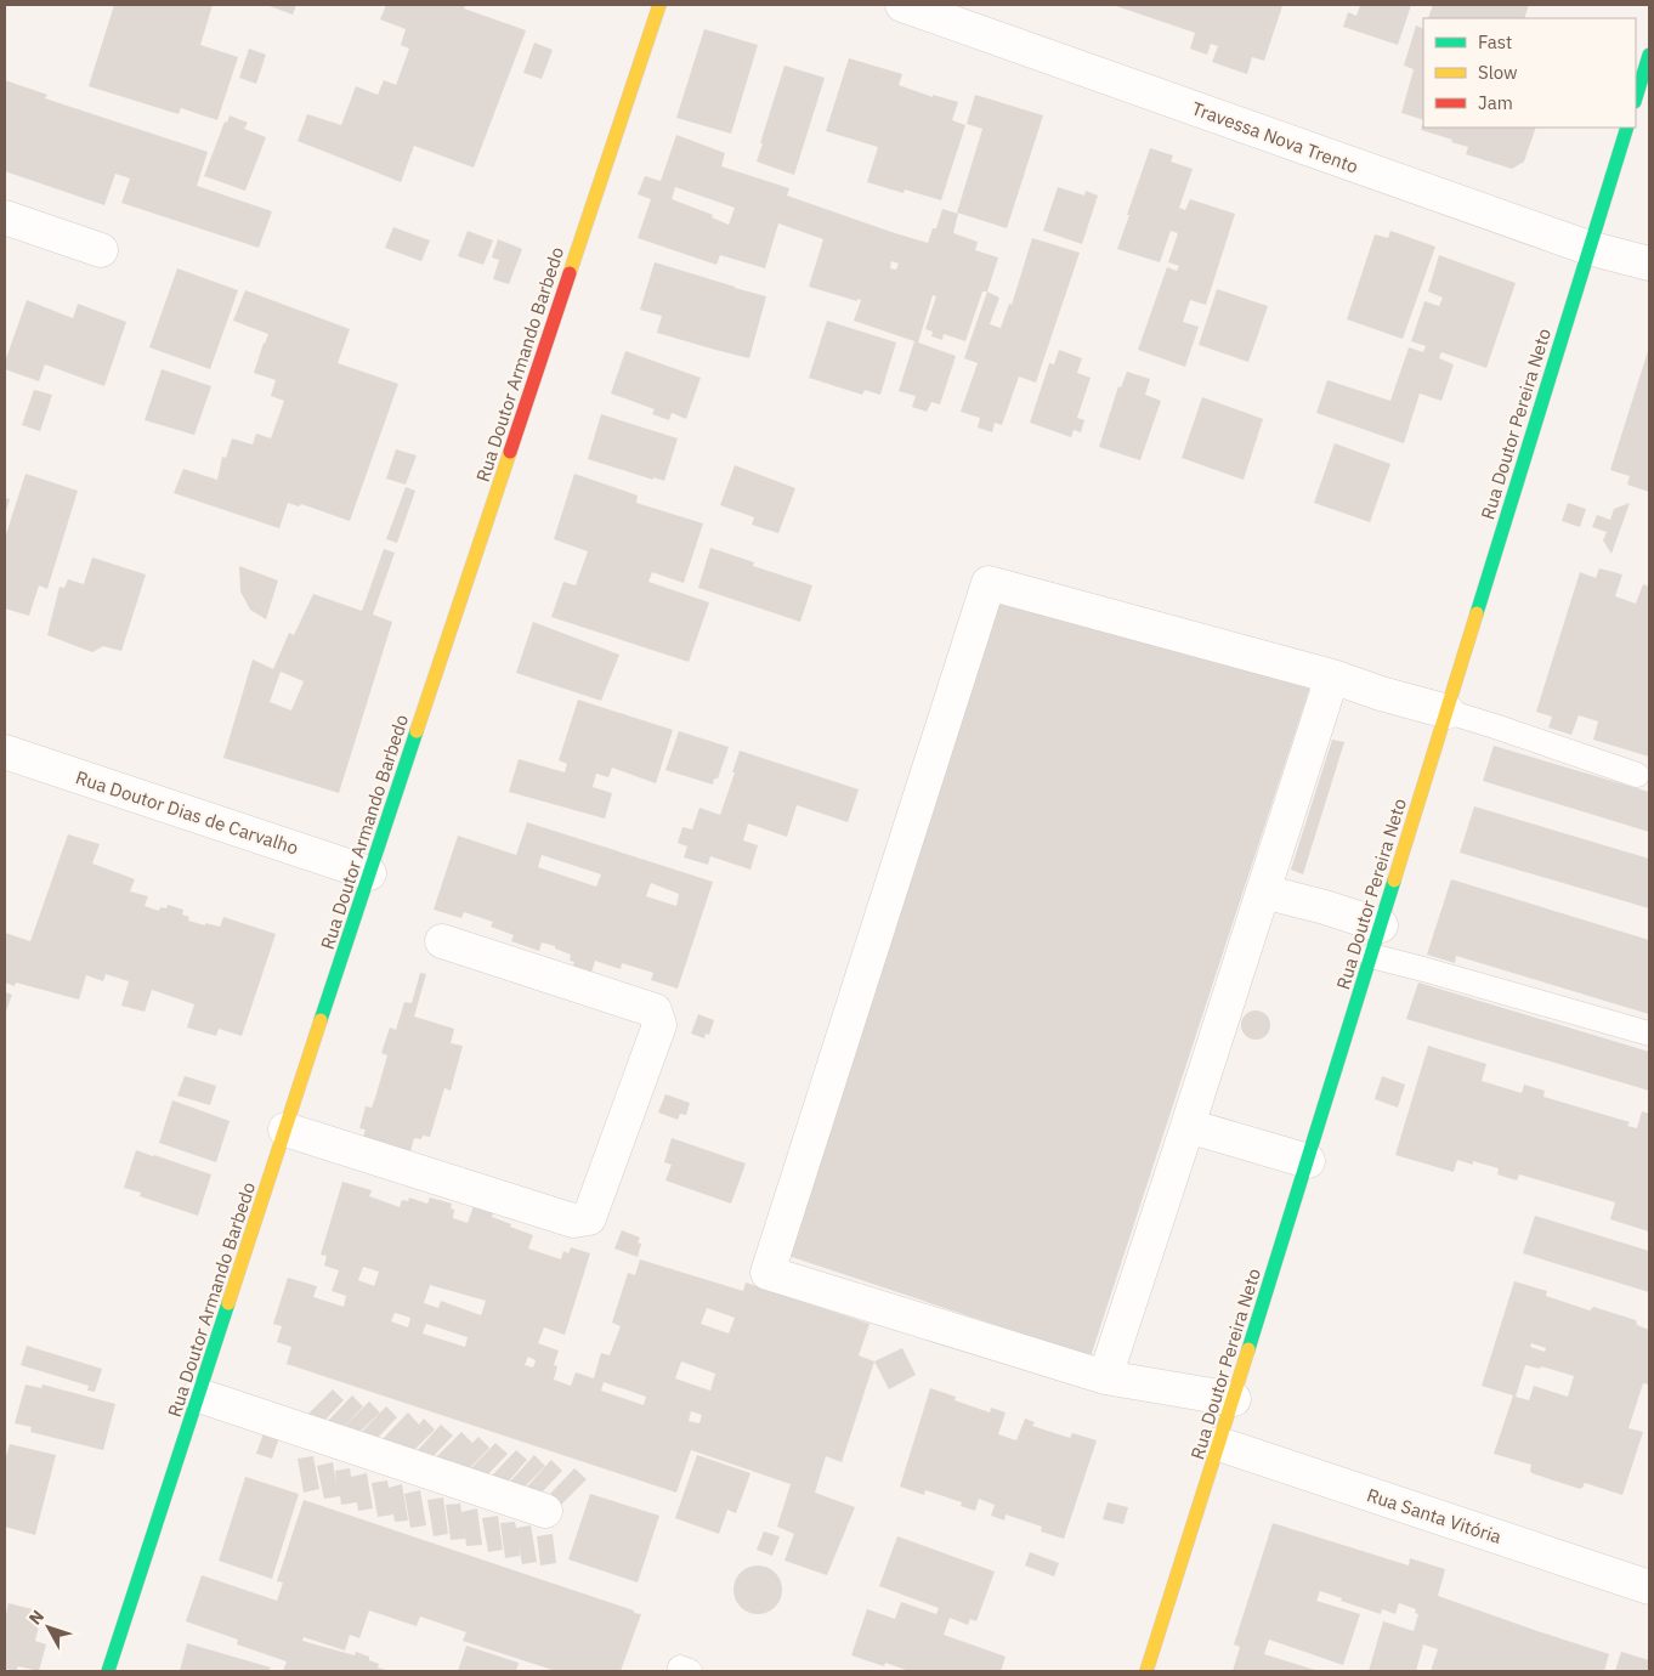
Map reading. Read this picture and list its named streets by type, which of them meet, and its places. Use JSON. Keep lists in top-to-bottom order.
{
  "streets": {
    "street": [
      "Travessa Nova Trento",
      "Rua Doutor Armando Barbedo",
      "Rua Doutor Pereira Neto",
      "Rua Doutor Dias de Carvalho",
      "Rua Santa Vitória"
    ]
  },
  "crossings": [
    ["Travessa Nova Trento", "Rua Doutor Pereira Neto"],
    ["Rua Doutor Armando Barbedo", "Rua Doutor Dias de Carvalho"],
    ["Rua Doutor Pereira Neto", "Rua Santa Vitória"]
  ],
  "legend": ["Fast", "Slow", "Jam"],
  "north": "top left"
}
